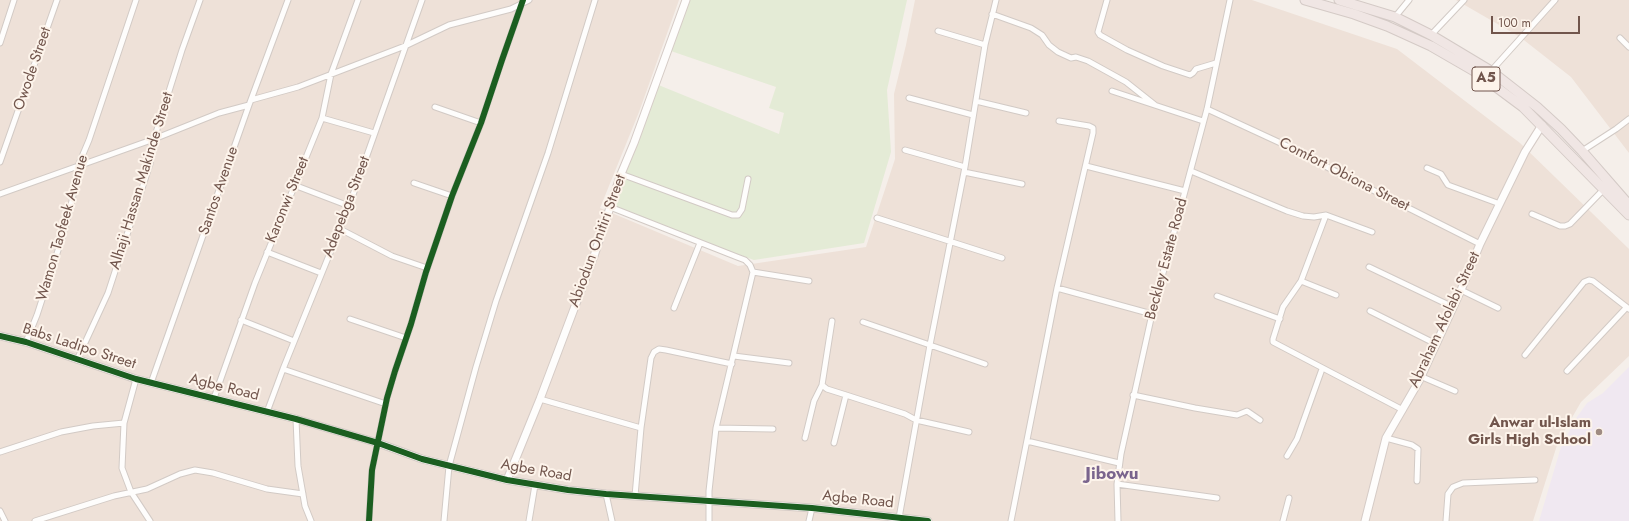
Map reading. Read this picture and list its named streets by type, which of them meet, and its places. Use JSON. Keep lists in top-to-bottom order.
{
  "streets": {
    "highway": ["A5"],
    "street": [
      "Owode Street",
      "Comfort Obiona Street",
      "Alhaji Hassan Makinde Street",
      "Santos Avenue",
      "Karonwi Street",
      "Adepebga Street",
      "Wamon Taofeek Avenue",
      "Abiodun Onitiri Street",
      "Beckley Estate Road",
      "Abraham Afolabi Street",
      "Babs Ladipo Street",
      "Agbe Road"
    ]
  },
  "crossings": [
    ["A5", "Abraham Afolabi Street"],
    ["Comfort Obiona Street", "Beckley Estate Road"],
    ["Comfort Obiona Street", "Abraham Afolabi Street"],
    ["Alhaji Hassan Makinde Street", "Babs Ladipo Street"],
    ["Santos Avenue", "Babs Ladipo Street"],
    ["Santos Avenue", "Agbe Road"],
    ["Karonwi Street", "Agbe Road"],
    ["Adepebga Street", "Agbe Road"],
    ["Wamon Taofeek Avenue", "Babs Ladipo Street"],
    ["Abiodun Onitiri Street", "Agbe Road"],
    ["Babs Ladipo Street", "Agbe Road"]
  ],
  "districts": ["Jibowu"],
  "places": ["Anwar ul-Islam Girls High School"],
  "scale_bar": "100 m"
}
